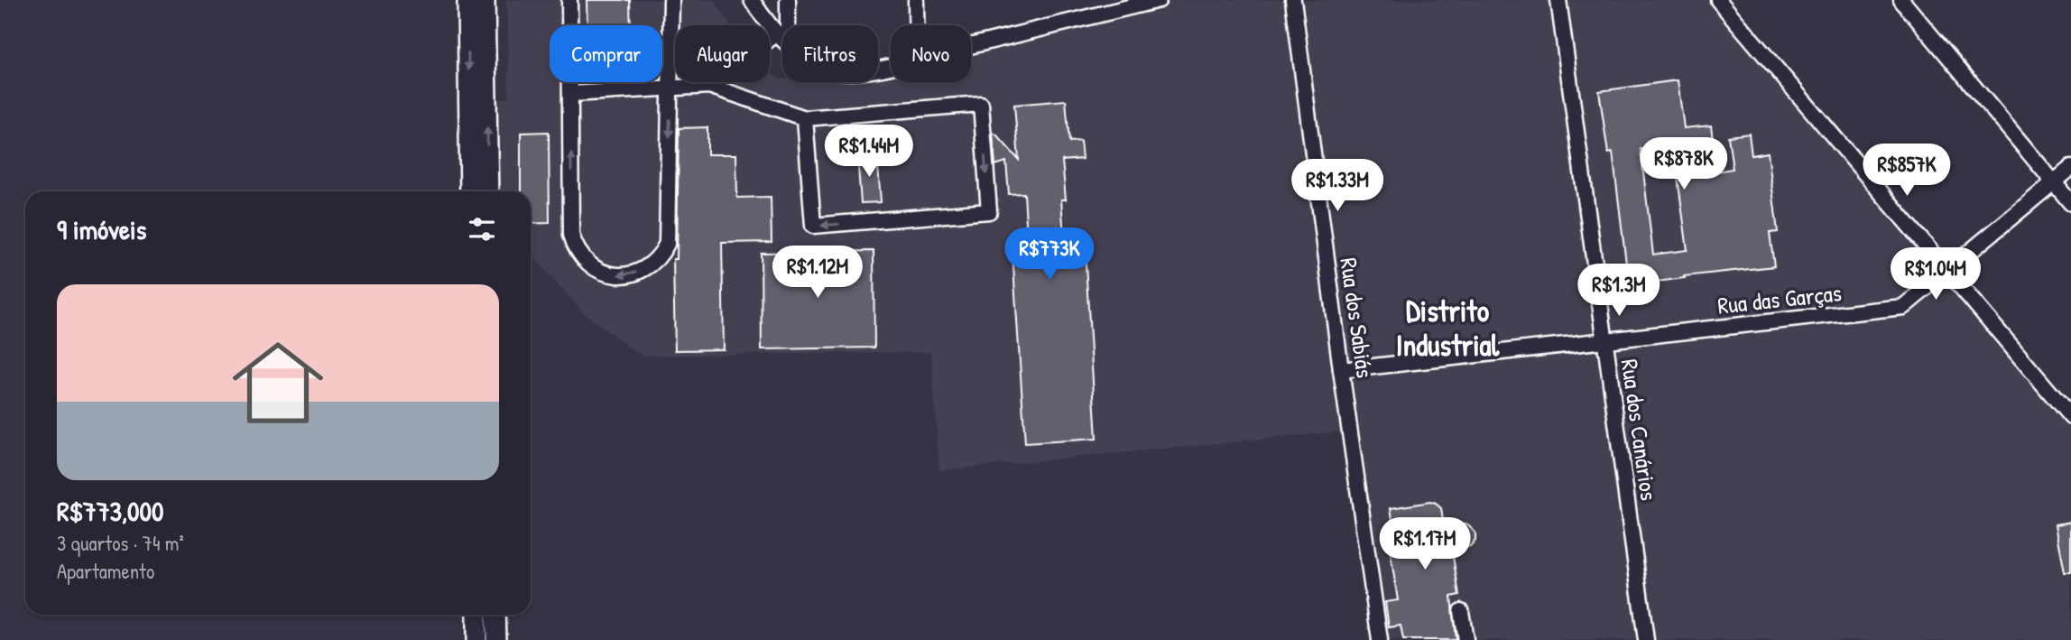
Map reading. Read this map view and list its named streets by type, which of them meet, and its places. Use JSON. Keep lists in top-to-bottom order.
{
  "streets": {
    "street": ["Rua das Garças", "Rua dos Sabiás", "Rua dos Canários"]
  },
  "crossings": [
    ["Rua das Garças", "Rua dos Sabiás"],
    ["Rua das Garças", "Rua dos Canários"]
  ],
  "districts": ["Distrito Industrial"],
  "page": {
    "chip": [
      "Comprar",
      "Alugar",
      "Filtros",
      "Novo"
    ],
    "price": [
      "R$1.44M",
      "R$878K",
      "R$857K",
      "R$1.33M",
      "R$773K",
      "R$1.12M",
      "R$1.04M",
      "R$1.3M",
      "R$1.17M"
    ],
    "heading": "9 imóveis",
    "list": [
      {
        "name": "R$773,000",
        "note": "3 quartos · 74 m² · Apartamento"
      }
    ]
  }
}
